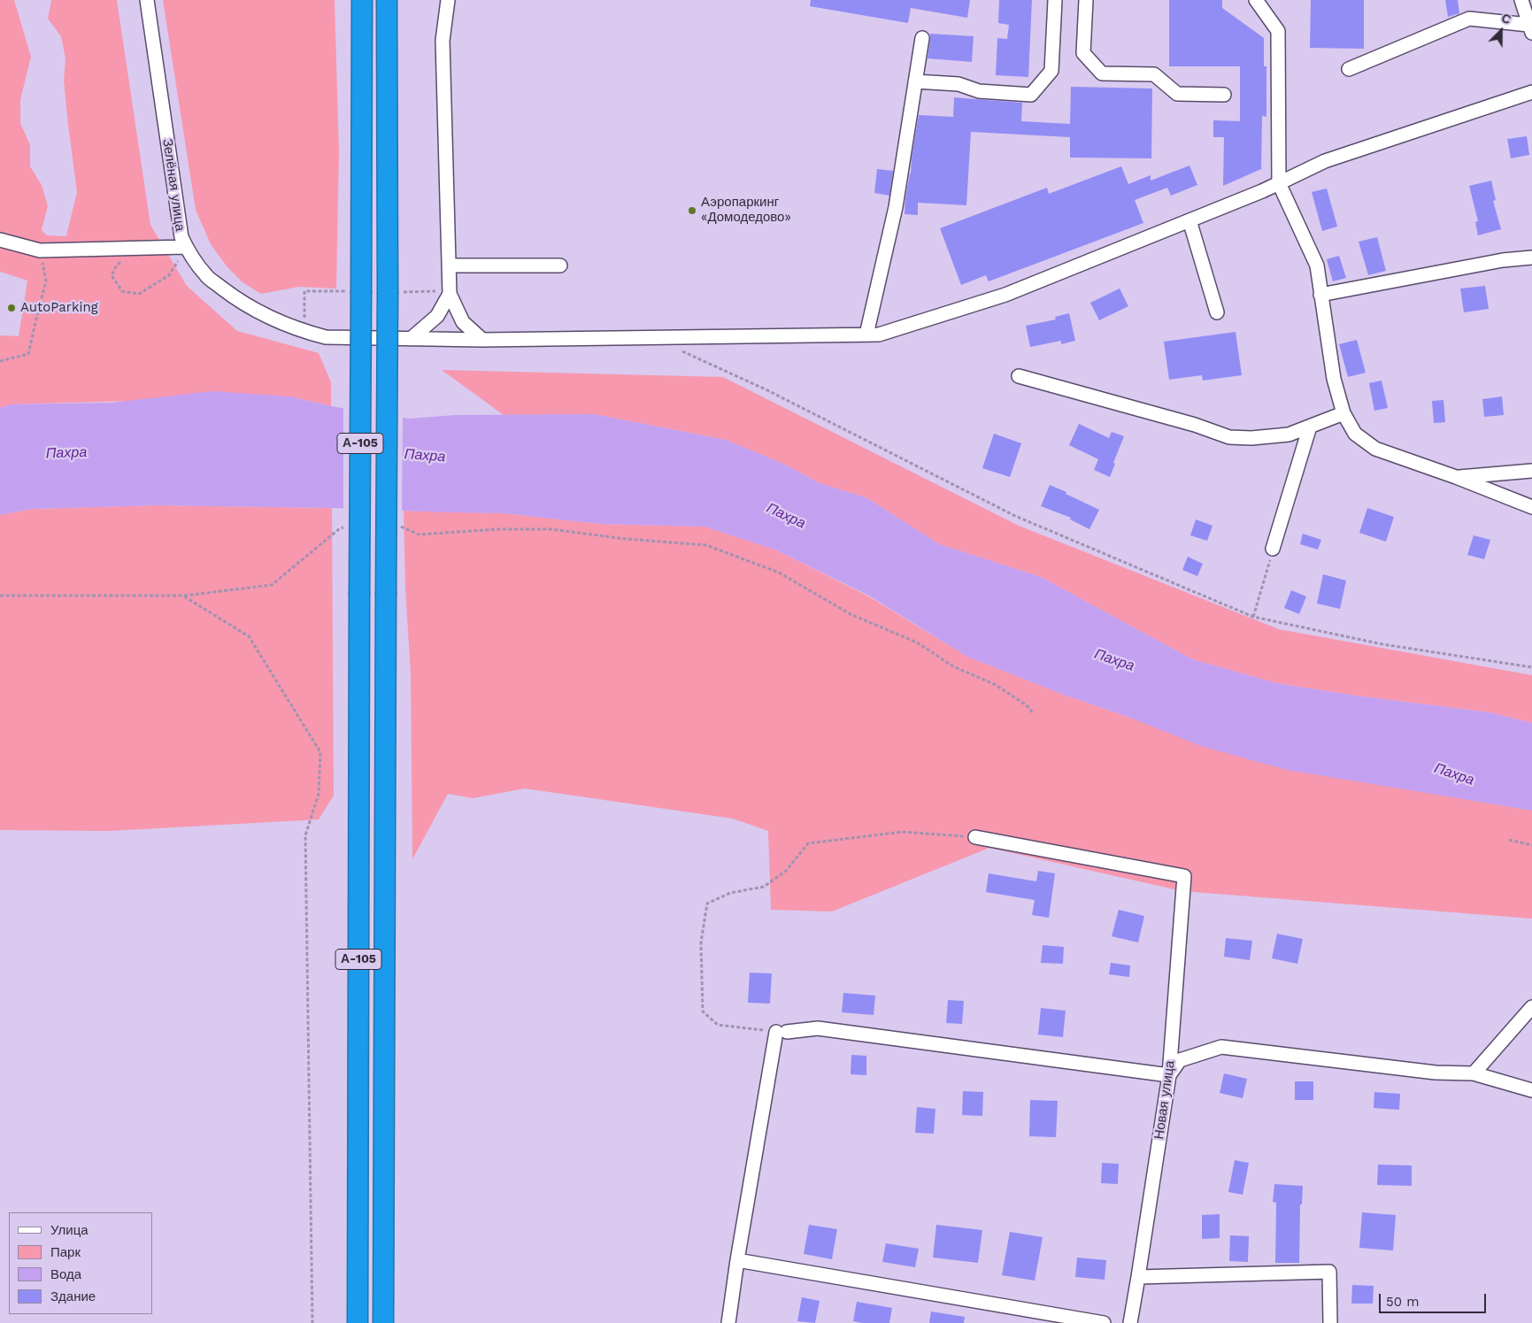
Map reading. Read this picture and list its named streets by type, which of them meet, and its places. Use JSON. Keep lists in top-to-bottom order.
{
  "streets": {
    "highway": ["А-105"],
    "street": ["Зелёная улица", "Новая улица"]
  },
  "water": ["Пахра"],
  "places": ["Аэропаркинг «Домодедово»", "AutoParking"],
  "legend": [
    "Улица",
    "Парк",
    "Вода",
    "Здание"
  ],
  "scale_bar": "50 m",
  "north": "top right"
}
